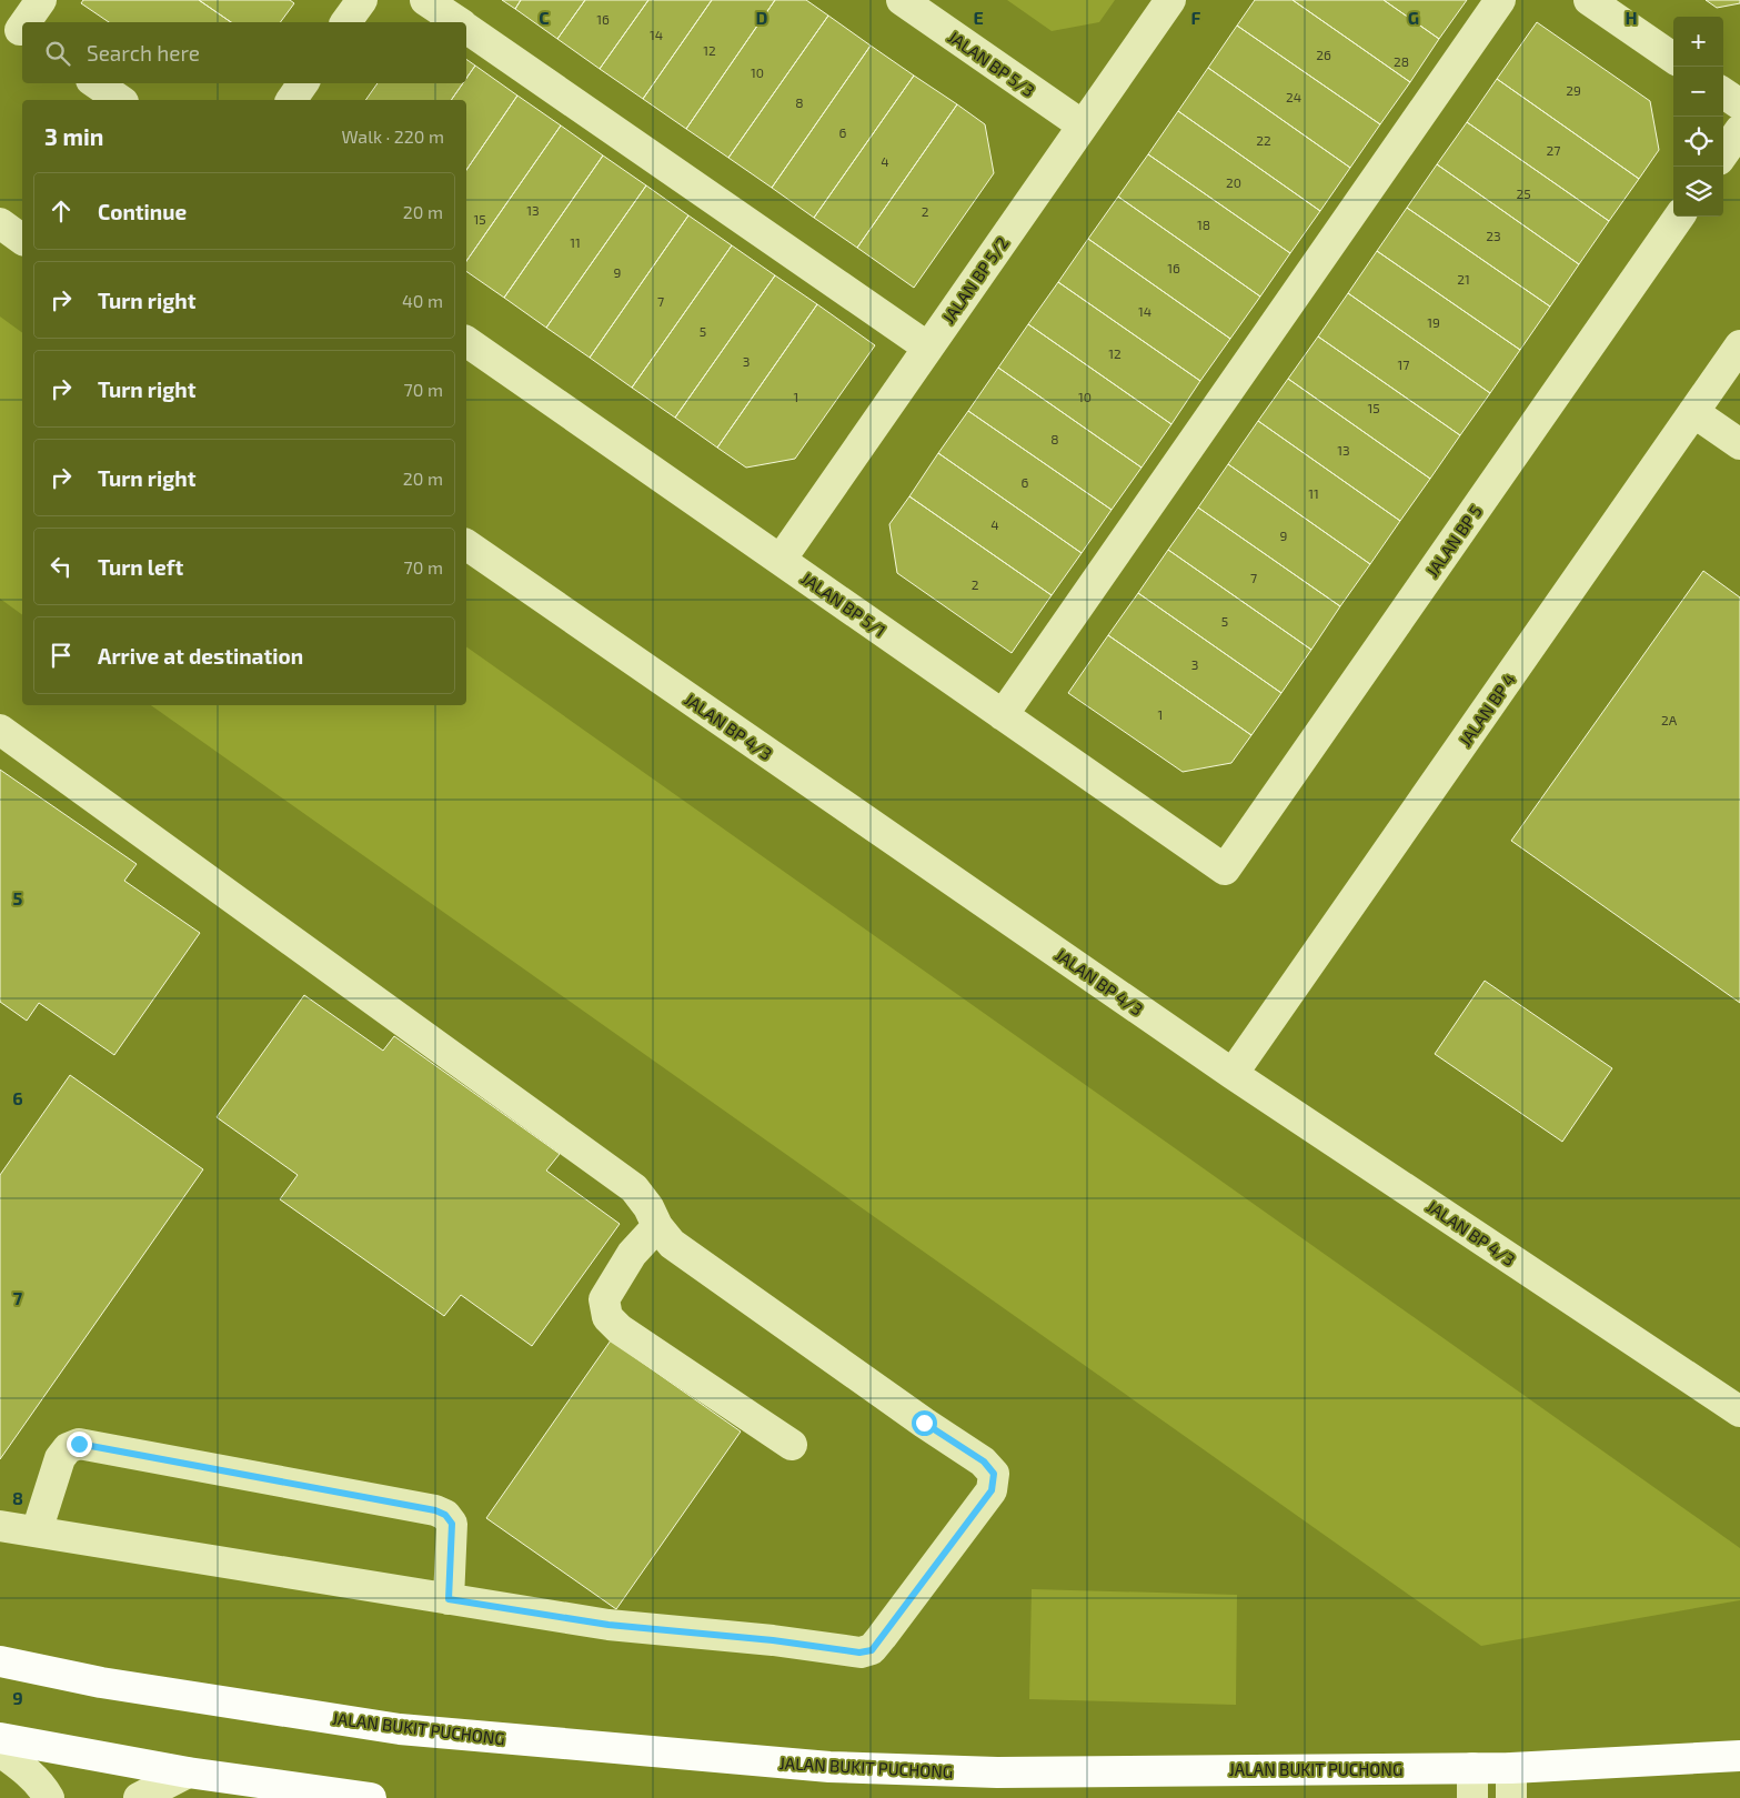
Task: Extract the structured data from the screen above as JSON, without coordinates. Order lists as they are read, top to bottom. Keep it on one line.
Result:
{"streets":{"main road":["JALAN BUKIT PUCHONG"],"street":["JALAN BP 5/3","JALAN BP 5/2","JALAN BP 5","JALAN BP 5/1","JALAN BP 4","JALAN BP 4/3"]},"crossings":[["JALAN BP 5/3","JALAN BP 5/2"],["JALAN BP 5/2","JALAN BP 5/1"],["JALAN BP 5","JALAN BP 5/1"],["JALAN BP 4","JALAN BP 4/3"]],"house_numbers":["16","14","12","26","28","10","29","24","8","6","22","27","4","20","25","13","2","15","18","23","11","16","9","21","7","14","19","5","12","3","17","1","10","15","8","13","6","11","4","9","7","2","5","3","1","2A"],"page":{"map_buttons":["+","−"],"search":"Search here","heading":["3 min","Walk · 220 m"],"list":[["Continue","20 m"],["Turn right","40 m"],["Turn right","70 m"],["Turn right","20 m"],["Turn left","70 m"],"Arrive at destination"]},"grid":{"columns":["C","D","E","F","G","H"],"rows":["5","6","7","8","9"]}}
